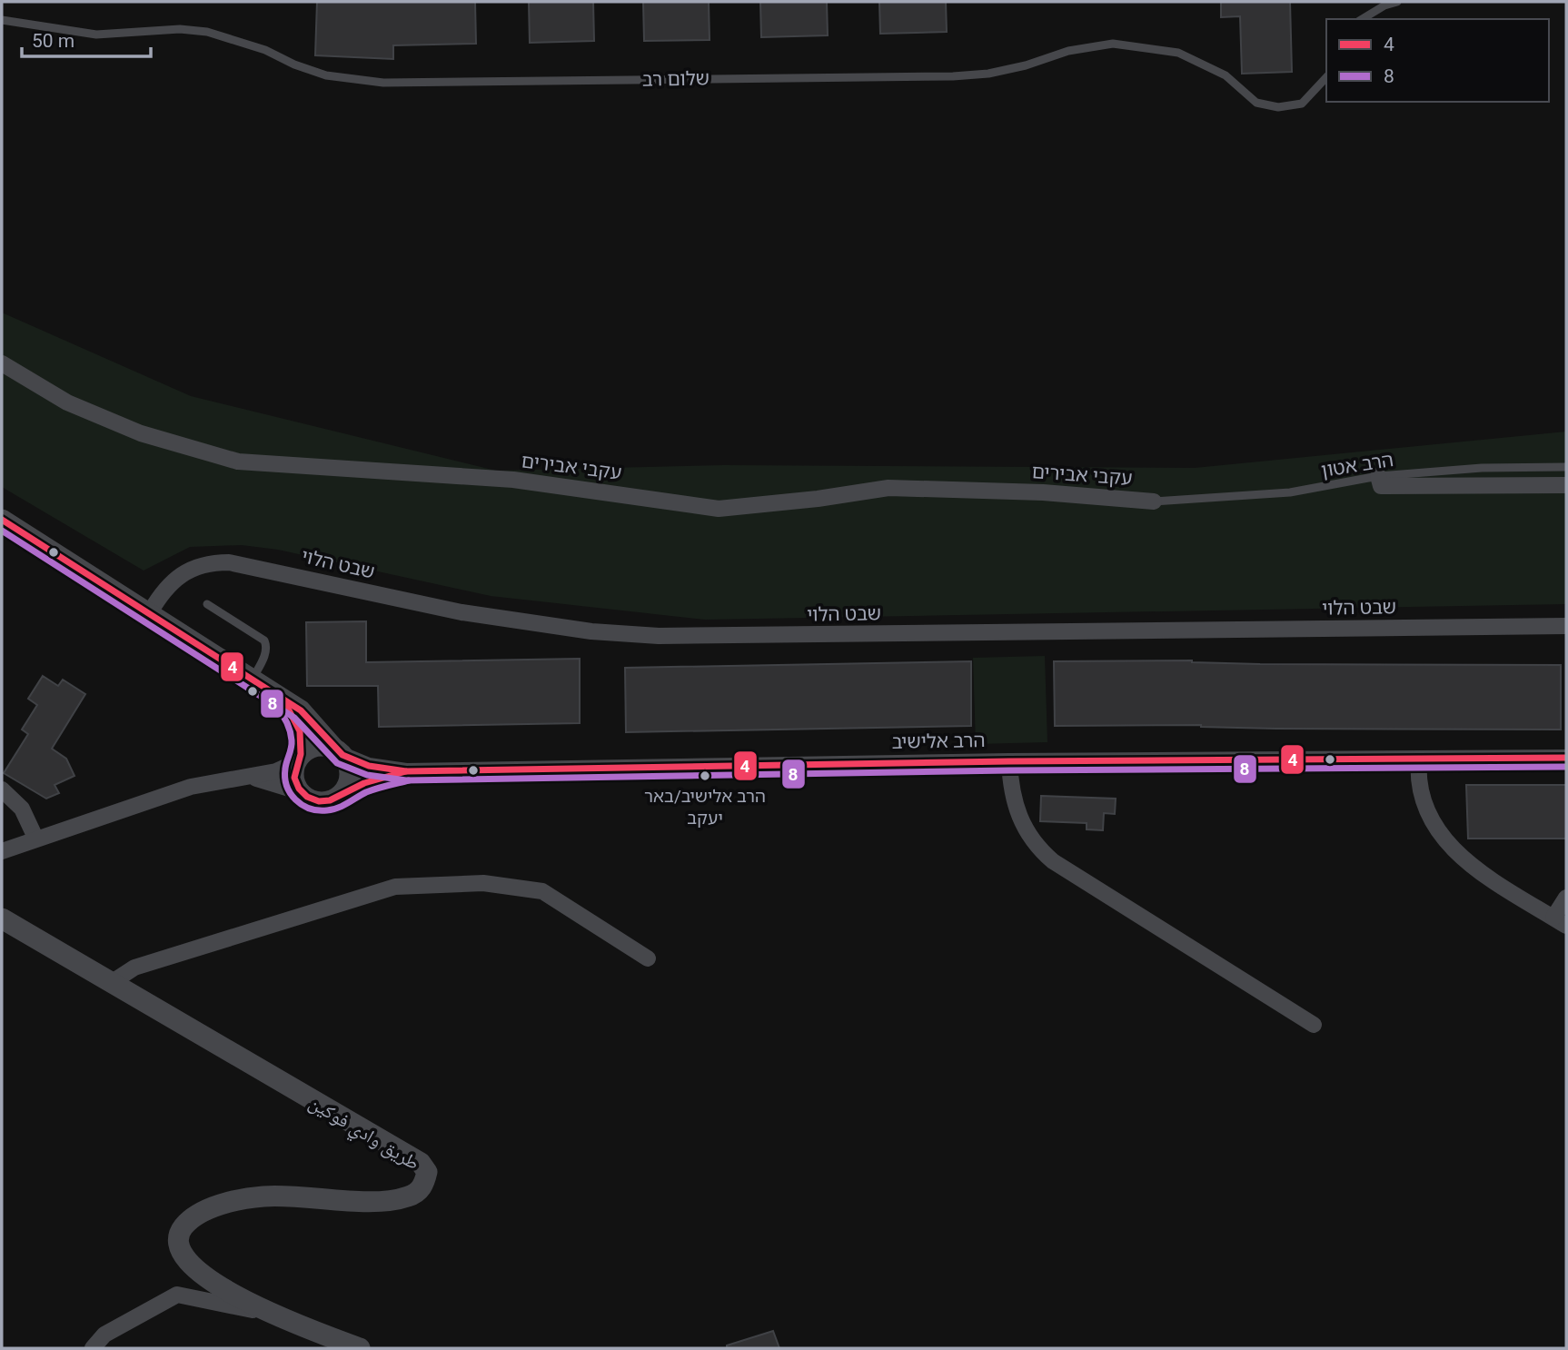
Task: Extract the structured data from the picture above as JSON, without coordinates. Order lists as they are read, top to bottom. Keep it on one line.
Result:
{"streets":{"street":["עקבי אבירים","שבט הלוי","הרב אלישיב","طريق وادي فوکين"],"lane":["שלום רב","הרב אטון"]},"crossings":[["הרב אטון","עקבי אבירים"]],"places":["הרב אלישיב/באר יעקב"],"lines":["transit line 4","transit line 8"],"legend":["4","8"],"scale_bar":"50 m"}
